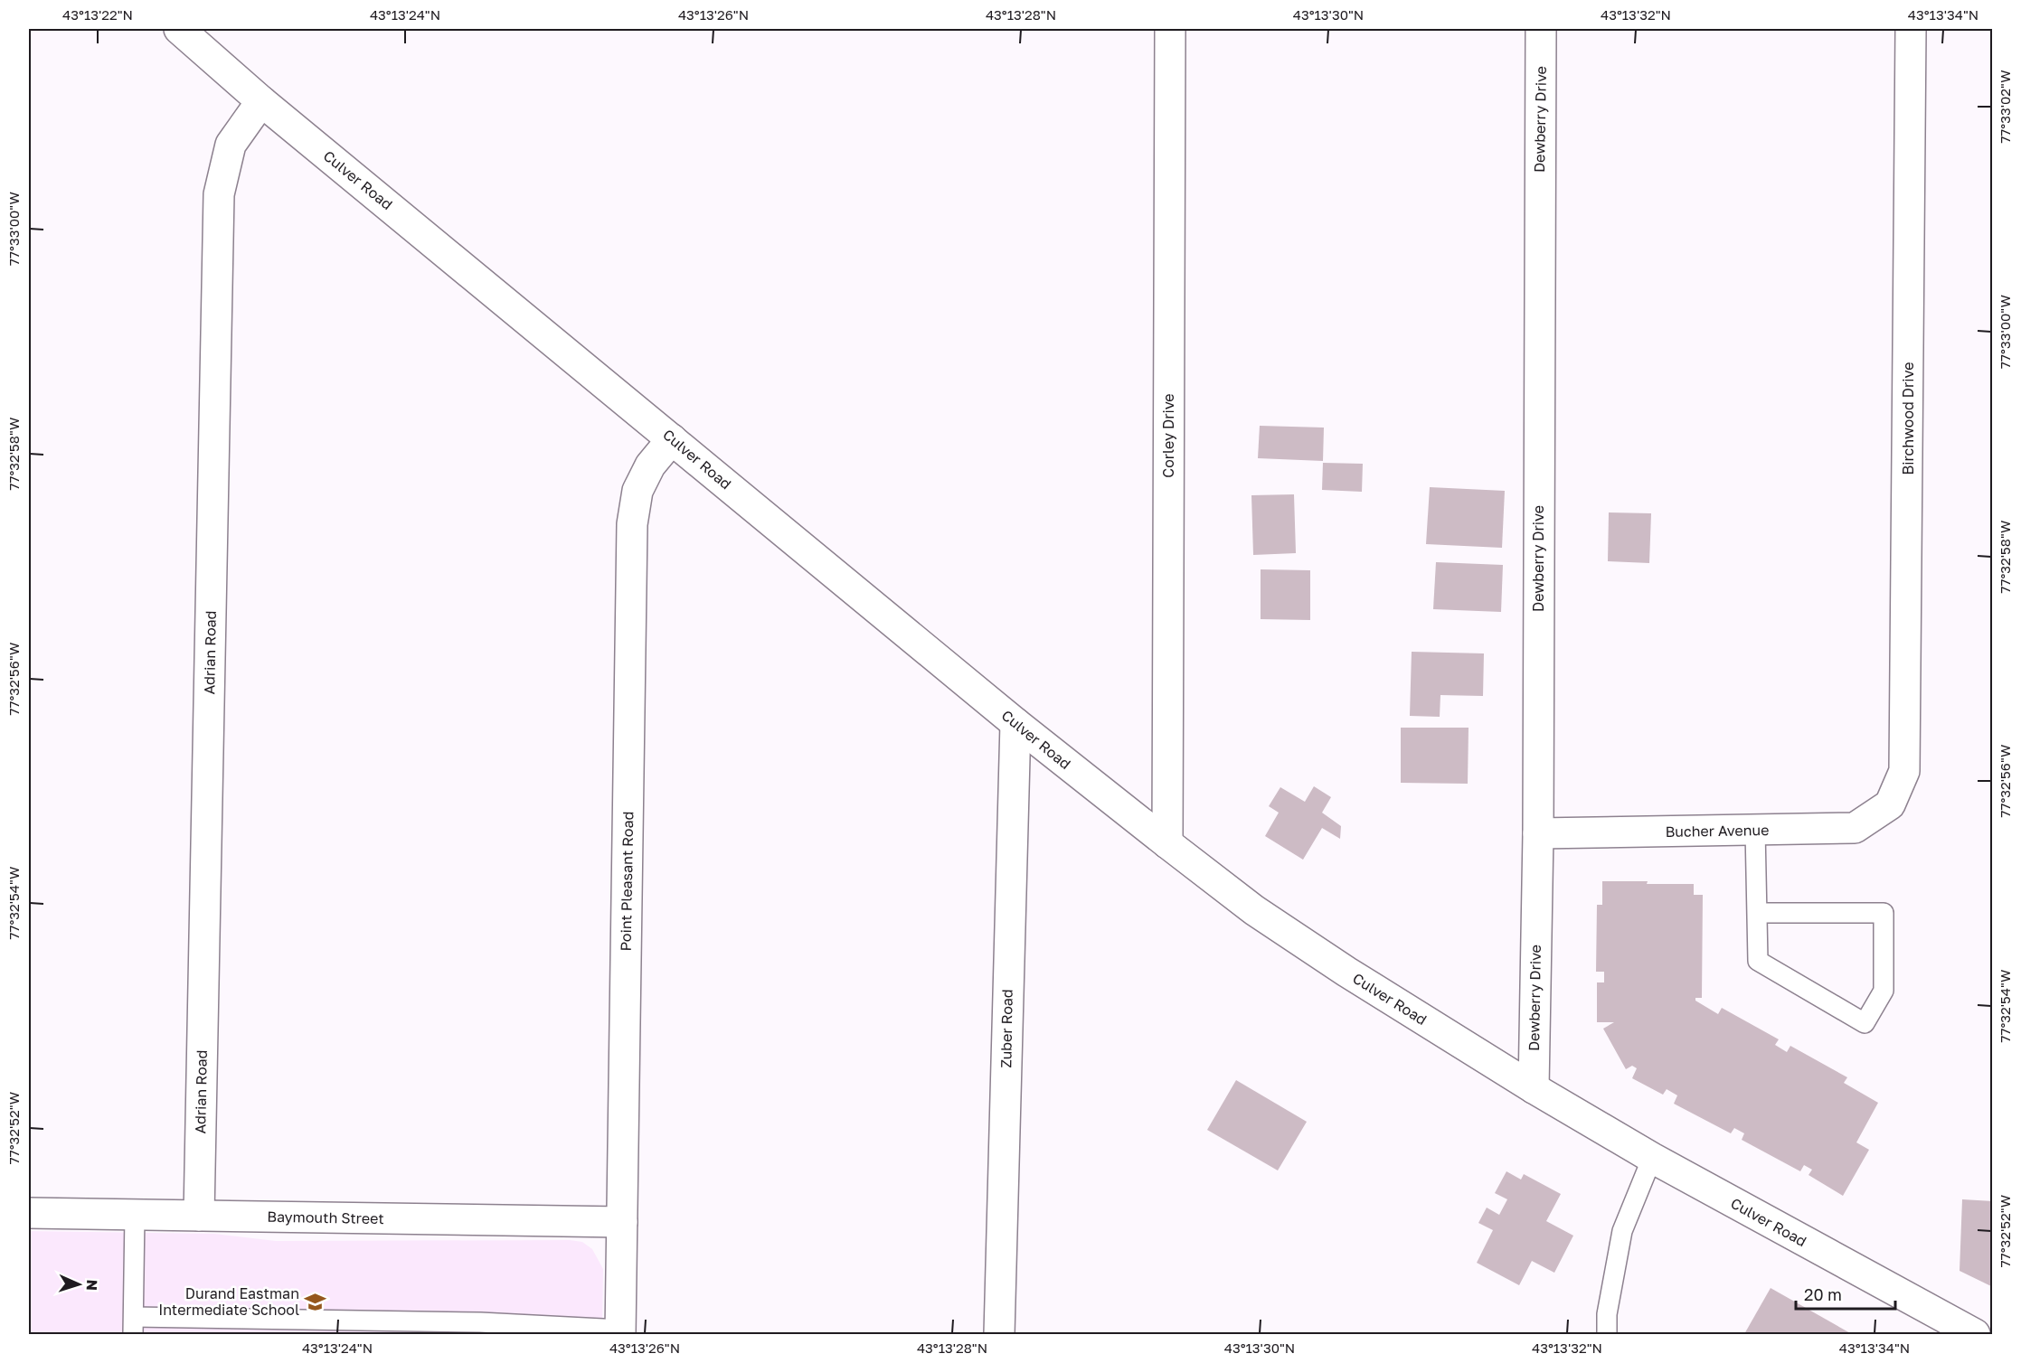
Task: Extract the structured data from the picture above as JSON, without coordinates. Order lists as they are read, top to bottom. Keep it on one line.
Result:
{"streets":{"street":["Dewberry Drive","Culver Road","Birchwood Drive","Corley Drive","Adrian Road","Bucher Avenue","Point Pleasant Road","Zuber Road","Baymouth Street"]},"crossings":[["Dewberry Drive","Culver Road"],["Dewberry Drive","Bucher Avenue"],["Culver Road","Corley Drive"],["Culver Road","Adrian Road"],["Culver Road","Point Pleasant Road"],["Culver Road","Zuber Road"],["Birchwood Drive","Bucher Avenue"],["Adrian Road","Baymouth Street"],["Point Pleasant Road","Baymouth Street"]],"places":{"school or university":["Durand Eastman Intermediate School"]},"scale_bar":"20 m","north":"right","coordinates":["43°13'22\"N","43°13'24\"N","43°13'26\"N","43°13'28\"N","43°13'30\"N","43°13'32\"N","43°13'34\"N","77°33'02\"W","77°33'00\"W","77°32'58\"W","77°32'56\"W","77°32'54\"W","77°32'52\"W"]}
